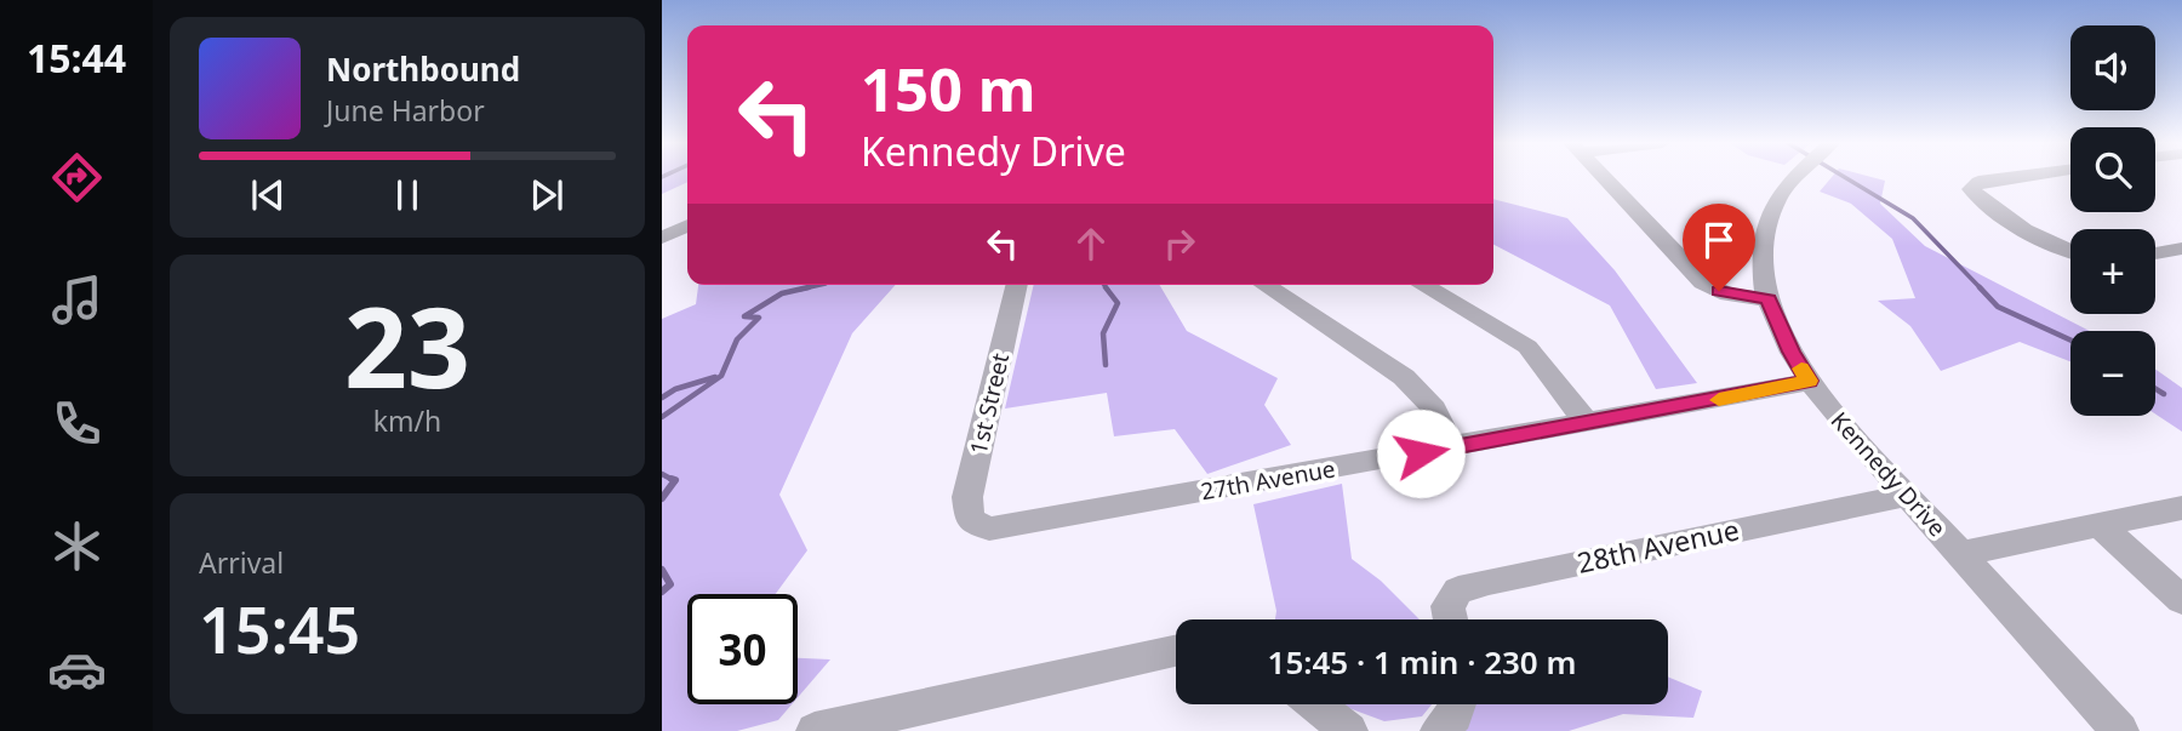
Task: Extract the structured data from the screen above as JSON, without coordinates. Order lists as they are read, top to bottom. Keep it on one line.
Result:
{"streets":{"street":["1st Street","Kennedy Drive","27th Avenue","28th Avenue"]},"crossings":[["1st Street","27th Avenue"],["Kennedy Drive","27th Avenue"],["Kennedy Drive","28th Avenue"]],"page":{"tabs":"15:44","map_buttons":["+","−"],"turn":["150 m","Kennedy Drive"],"song":["Northbound","June Harbor"],"tile":[["23","km/h"],["Arrival","15:45"]],"limit":"30","trip":"15:45 · 1 min · 230 m"}}
